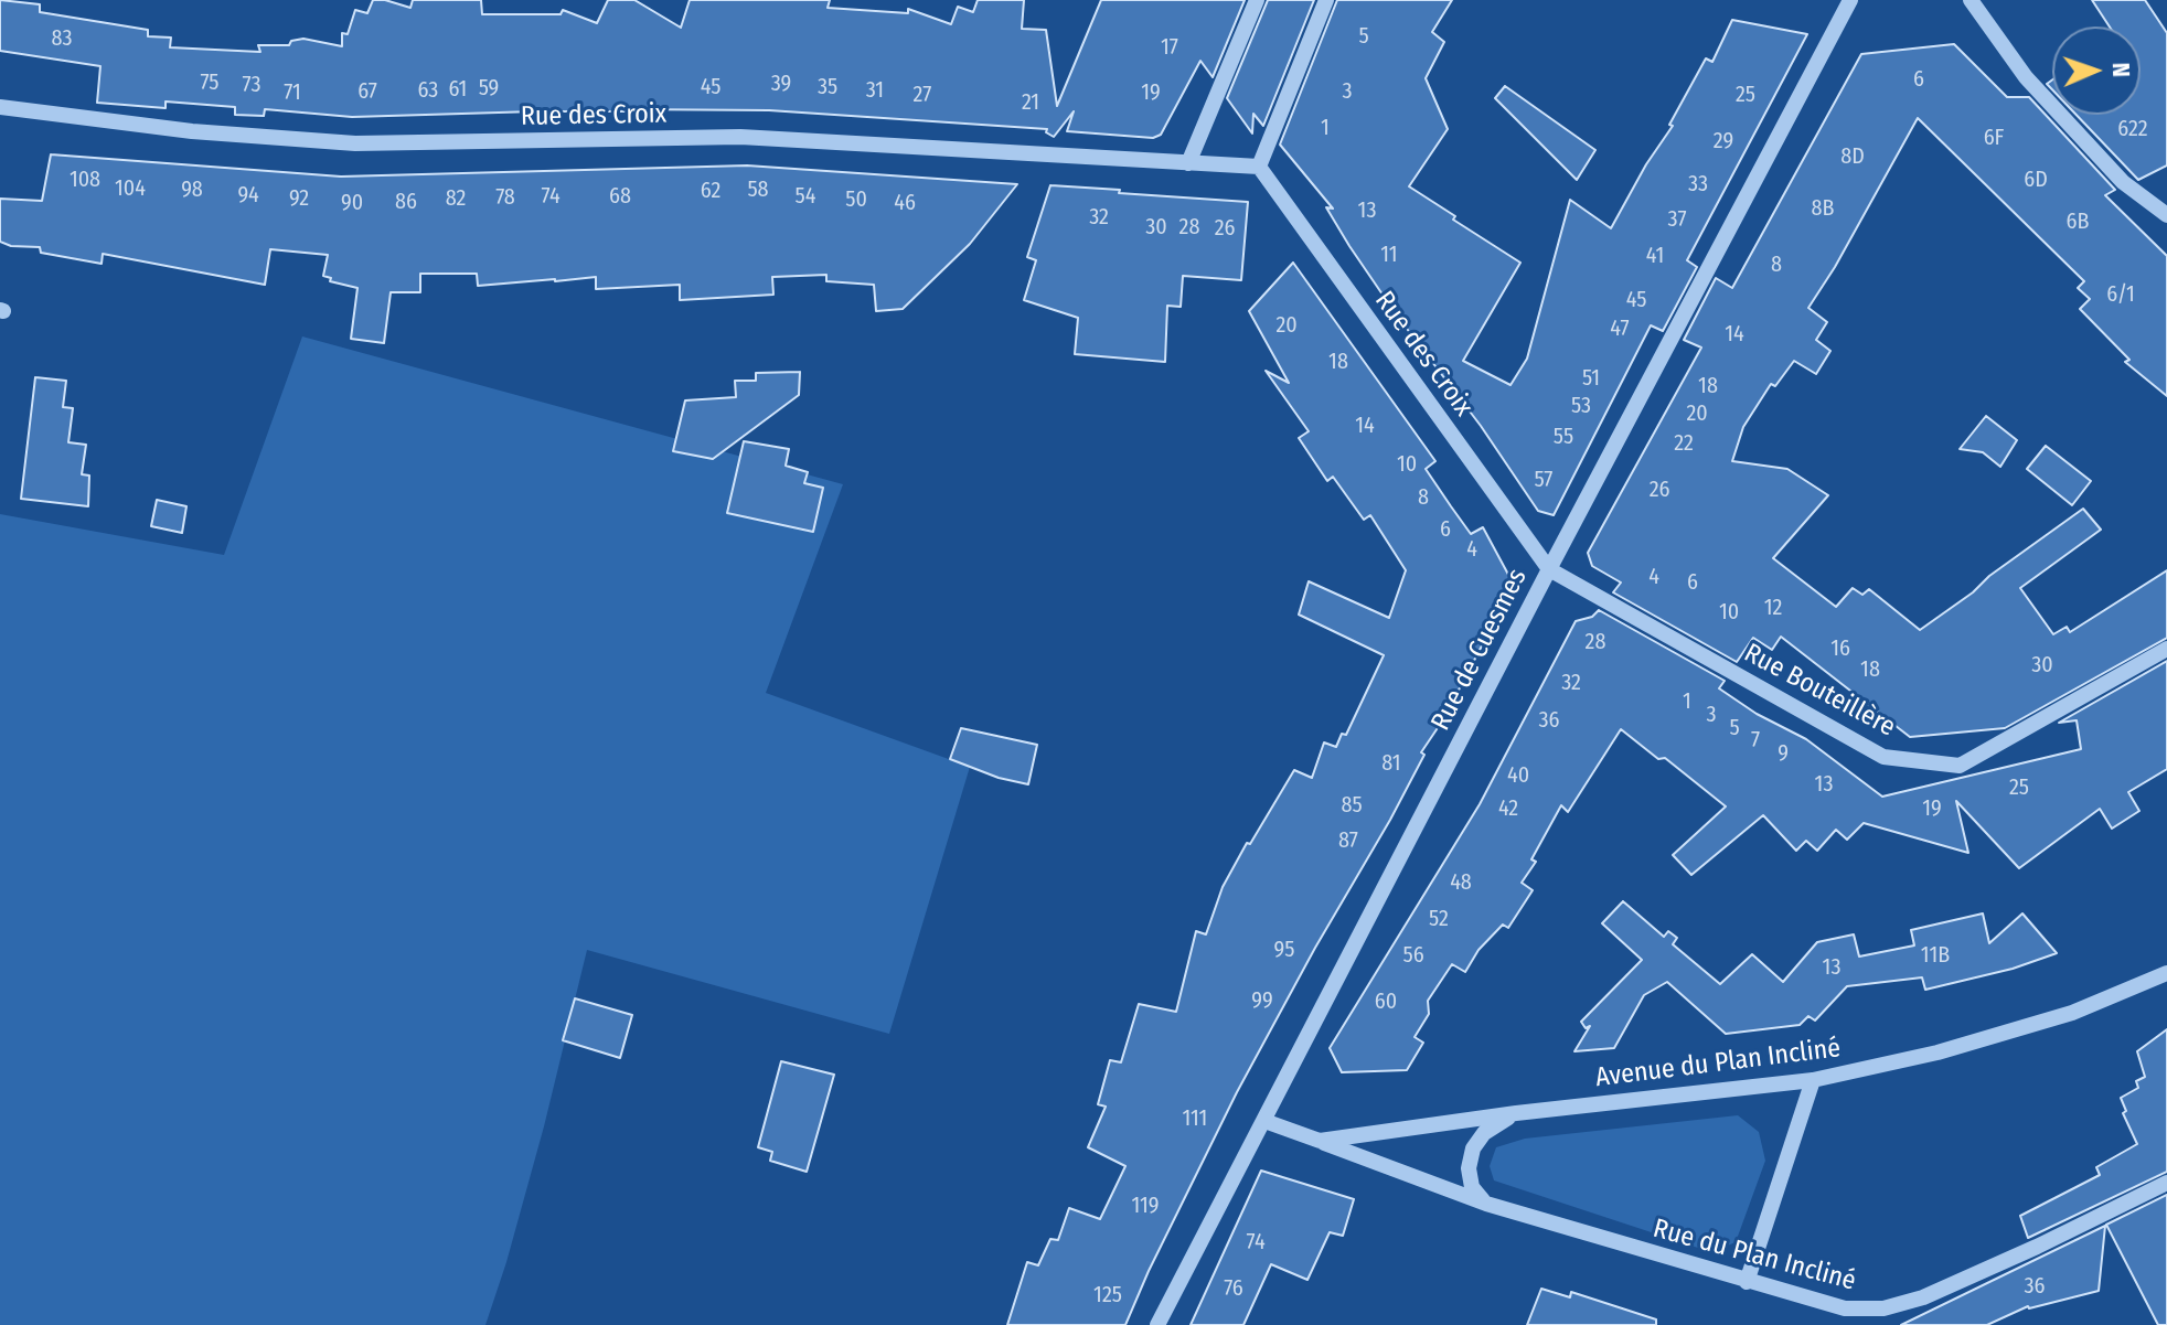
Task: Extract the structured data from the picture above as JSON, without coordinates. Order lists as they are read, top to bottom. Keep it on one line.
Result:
{"streets":{"street":["Rue des Croix","Rue de Cuesmes","Rue Bouteillère","Avenue du Plan Incliné","Rue du Plan Incliné"]},"crossings":[["Rue des Croix","Rue de Cuesmes"],["Rue des Croix","Rue Bouteillère"],["Rue de Cuesmes","Rue Bouteillère"],["Rue de Cuesmes","Avenue du Plan Incliné"],["Avenue du Plan Incliné","Rue du Plan Incliné"]],"house_numbers":["5","83","17","6","75","39","73","45","35","59","61","63","31","67","3","71","19","27","25","21","1","622","6F","29","8D","108","6D","33","104","98","58","62","94","74","68","54","78","92","82","50","86","90","46","8B","13","32","37","6B","30","28","26","11","41","8","6/1","45","20","47","14","18","51","18","53","20","14","55","22","10","57","26","8","6","4","4","6","12","10","28","16","30","18","32","1","3","36","5","7","9","81","40","13","25","85","42","19","87","48","52","95","56","11B","13","99","60","111","119","74","36","76","125"],"north":"right"}
